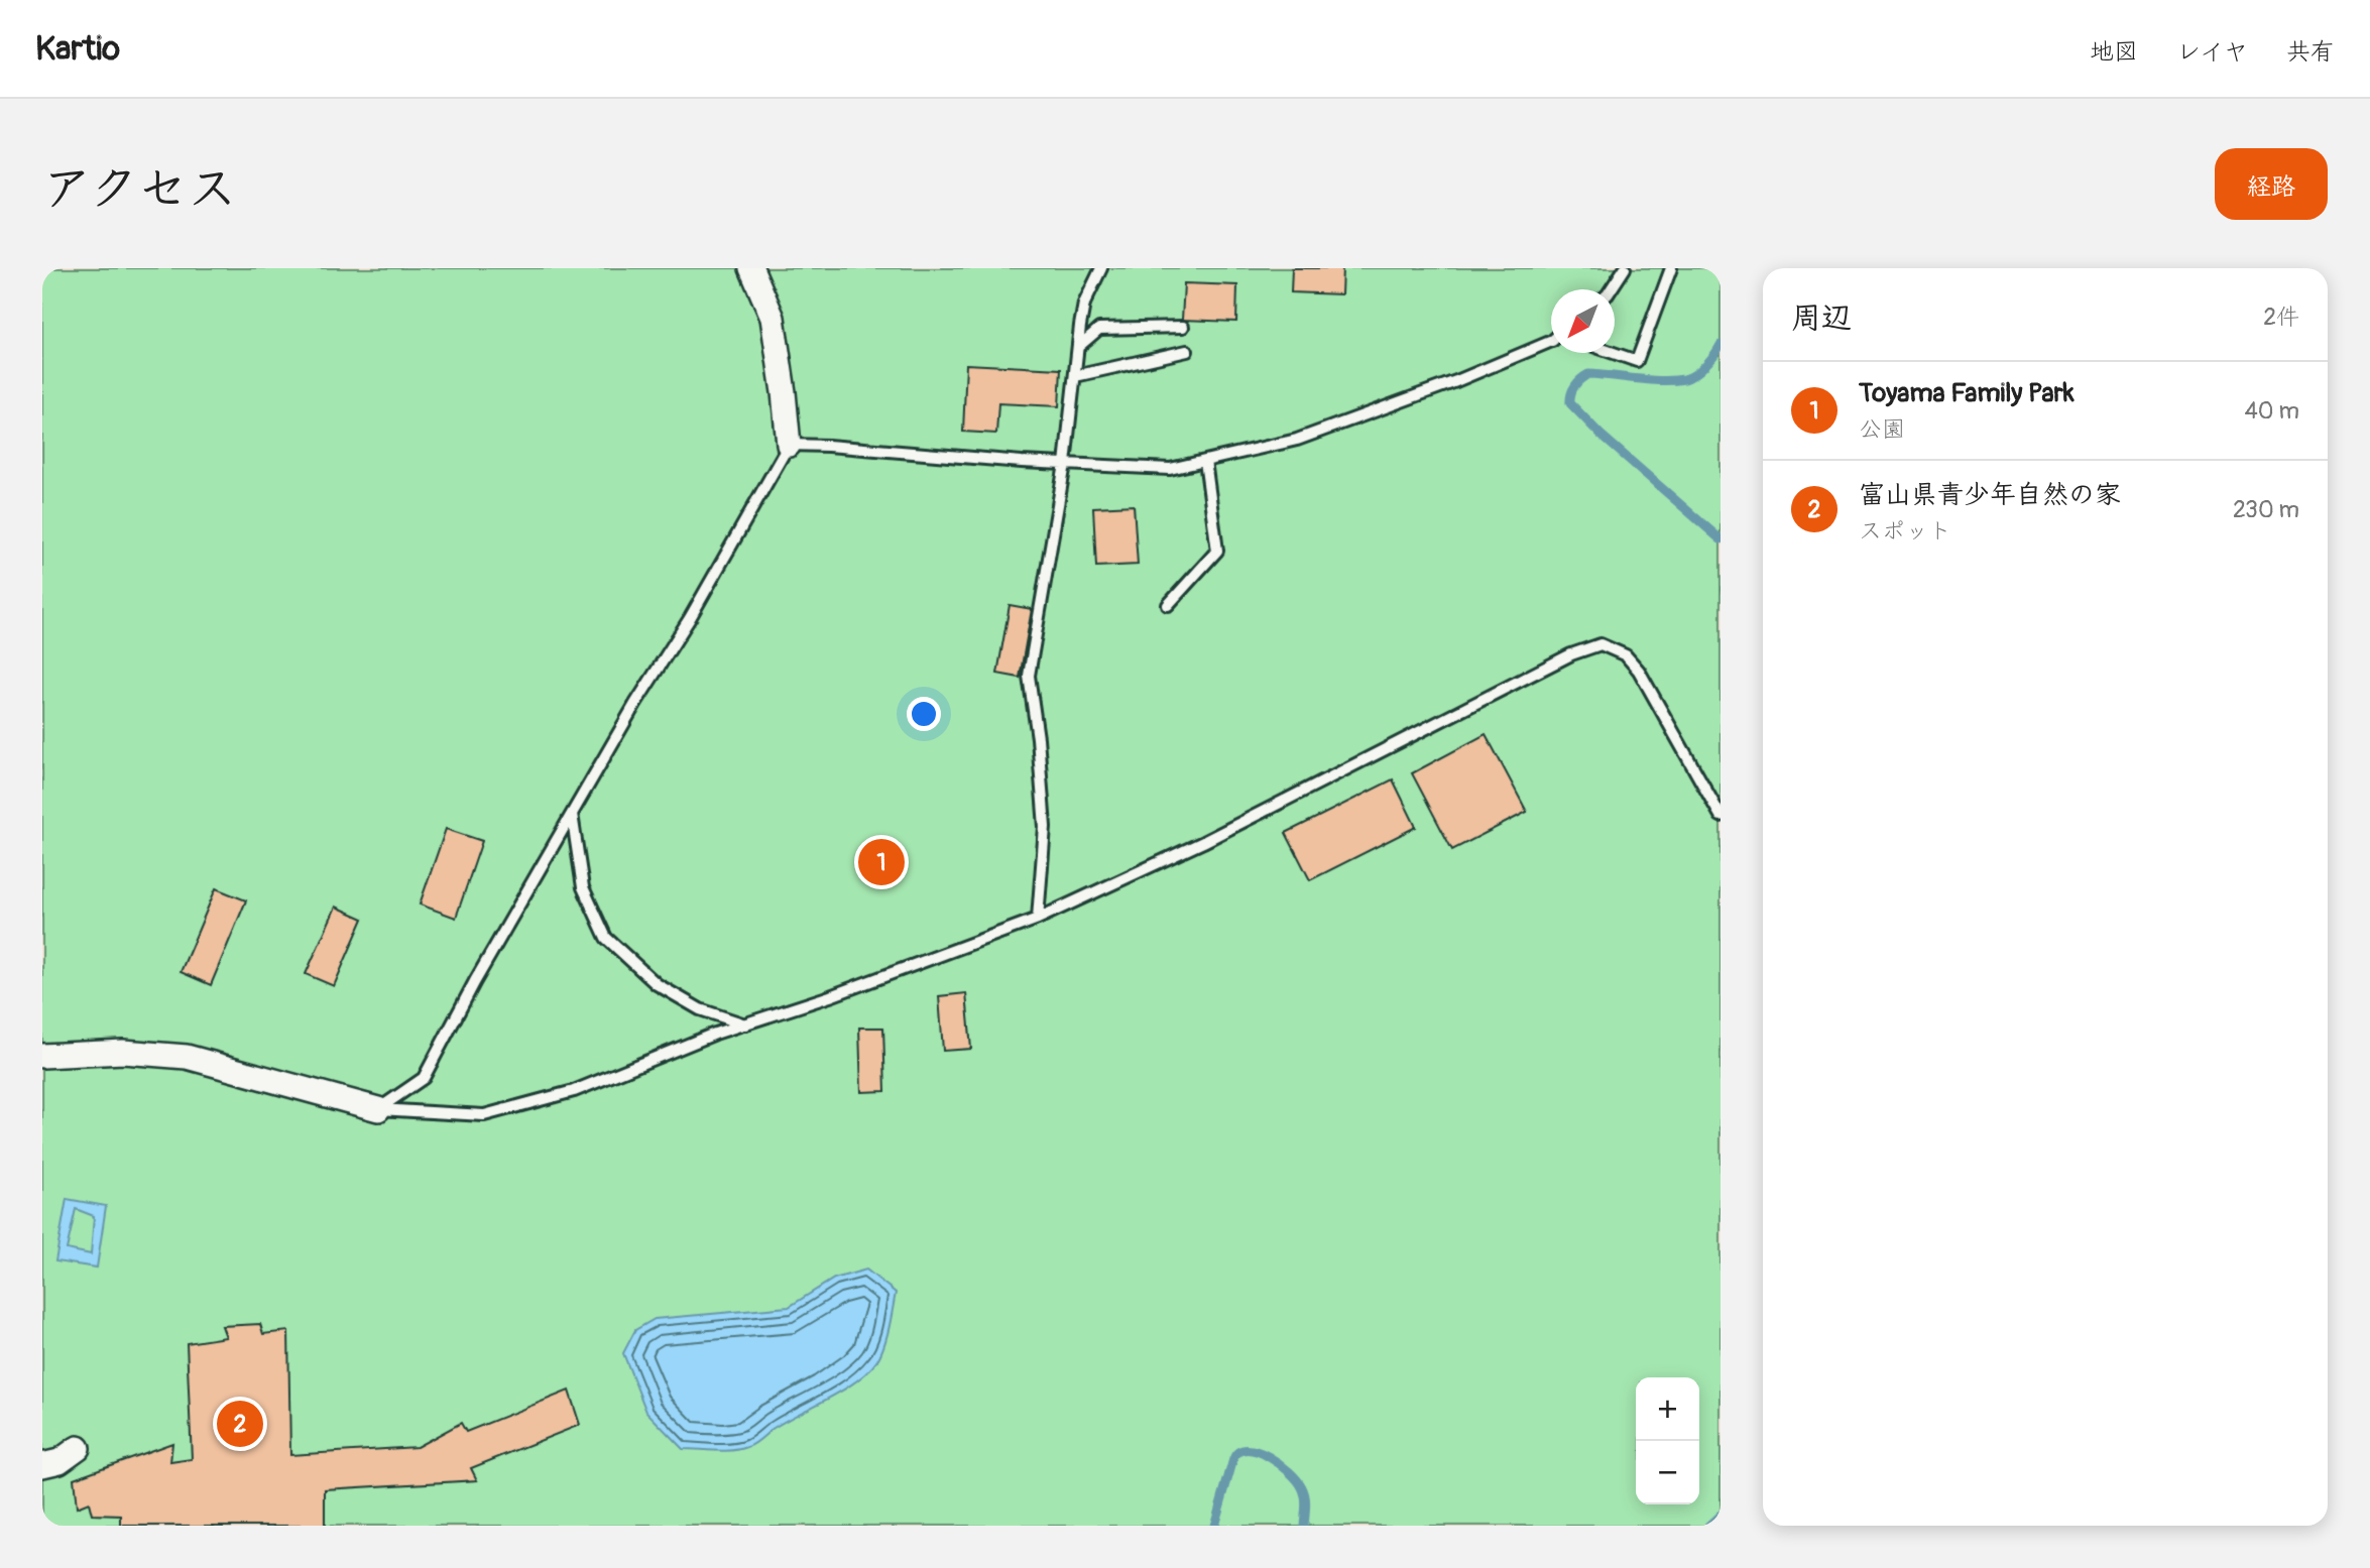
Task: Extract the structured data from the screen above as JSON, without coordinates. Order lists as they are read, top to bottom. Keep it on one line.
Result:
{"north":"bottom left","page":{"header":"Kartio","nav":["地図","レイヤ","共有"],"title":"アクセス","buttons":"経路","heading":["周辺","2件"],"list":[{"mark":"1","name":"Toyama Family Park","note":"公園","value":"40 m"},{"mark":"2","name":"富山県青少年自然の家","note":"スポット","value":"230 m"}],"pins":["1","2"],"map_buttons":["+","−"]}}
